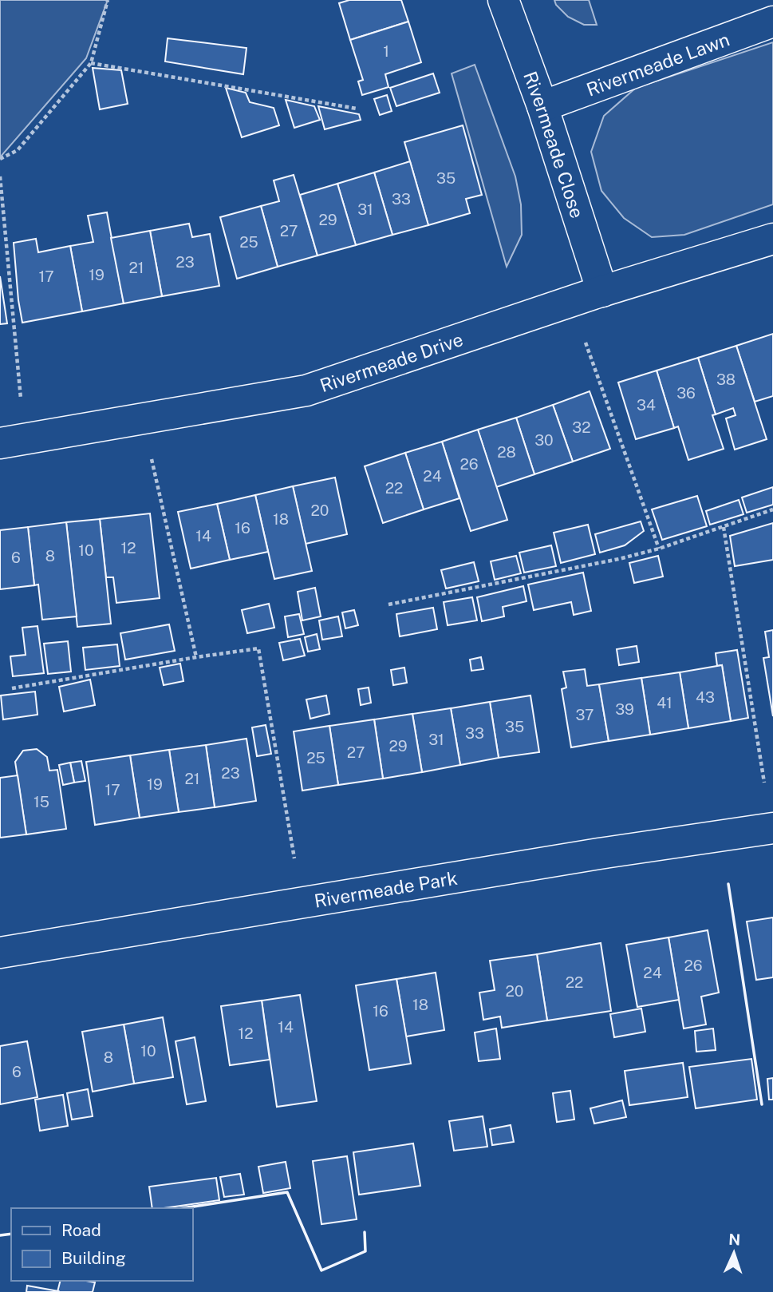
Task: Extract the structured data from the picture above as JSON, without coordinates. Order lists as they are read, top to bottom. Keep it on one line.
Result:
{"streets":{"street":["Rivermeade Lawn","Rivermeade Close","Rivermeade Drive","Rivermeade Park"]},"crossings":[["Rivermeade Lawn","Rivermeade Close"],["Rivermeade Close","Rivermeade Drive"]],"house_numbers":["1","35","33","31","29","27","25","23","21","19","17","38","36","34","32","30","28","26","24","22","20","18","16","14","12","10","8","6","43","41","39","37","35","33","31","29","27","25","23","21","19","17","15","26","24","22","20","18","16","14","12","10","8","6"],"legend":["Road","Building"],"north":"top"}
